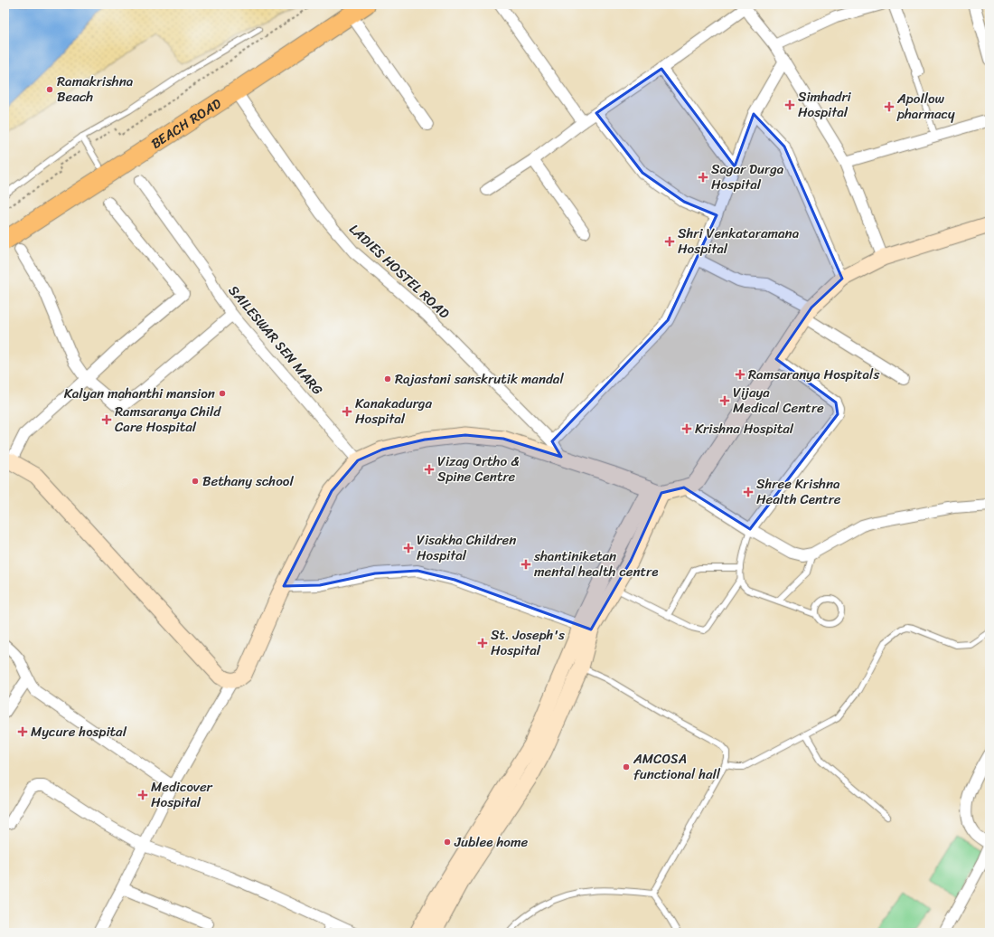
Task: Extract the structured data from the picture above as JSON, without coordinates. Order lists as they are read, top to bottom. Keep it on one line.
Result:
{"streets":{"main road":["BEACH ROAD"],"street":["LADIES HOSTEL ROAD","SAILESWAR SEN MARG"]},"crossings":[["BEACH ROAD","LADIES HOSTEL ROAD"]],"places":{"other":["Ramakrishna Beach","Rajastani sanskrutik mandal","Kalyan mahanthi mansion","Bethany school","AMCOSA functional hall","Jublee home"],"health":["Simhadri Hospital","Apollow pharmacy","Sagar Durga Hospital","Shri Venkataramana Hospital","Ramsaranya Hospitals","Vijaya Medical Centre","Kanakadurga Hospital","Ramsaranya Child Care Hospital","Krishna Hospital","Vizag Ortho & Spine Centre","Shree Krishna Health Centre","Visakha Children Hospital","shantiniketan mental health centre","St. Joseph's Hospital","Mycure hospital","Medicover Hospital"]}}
